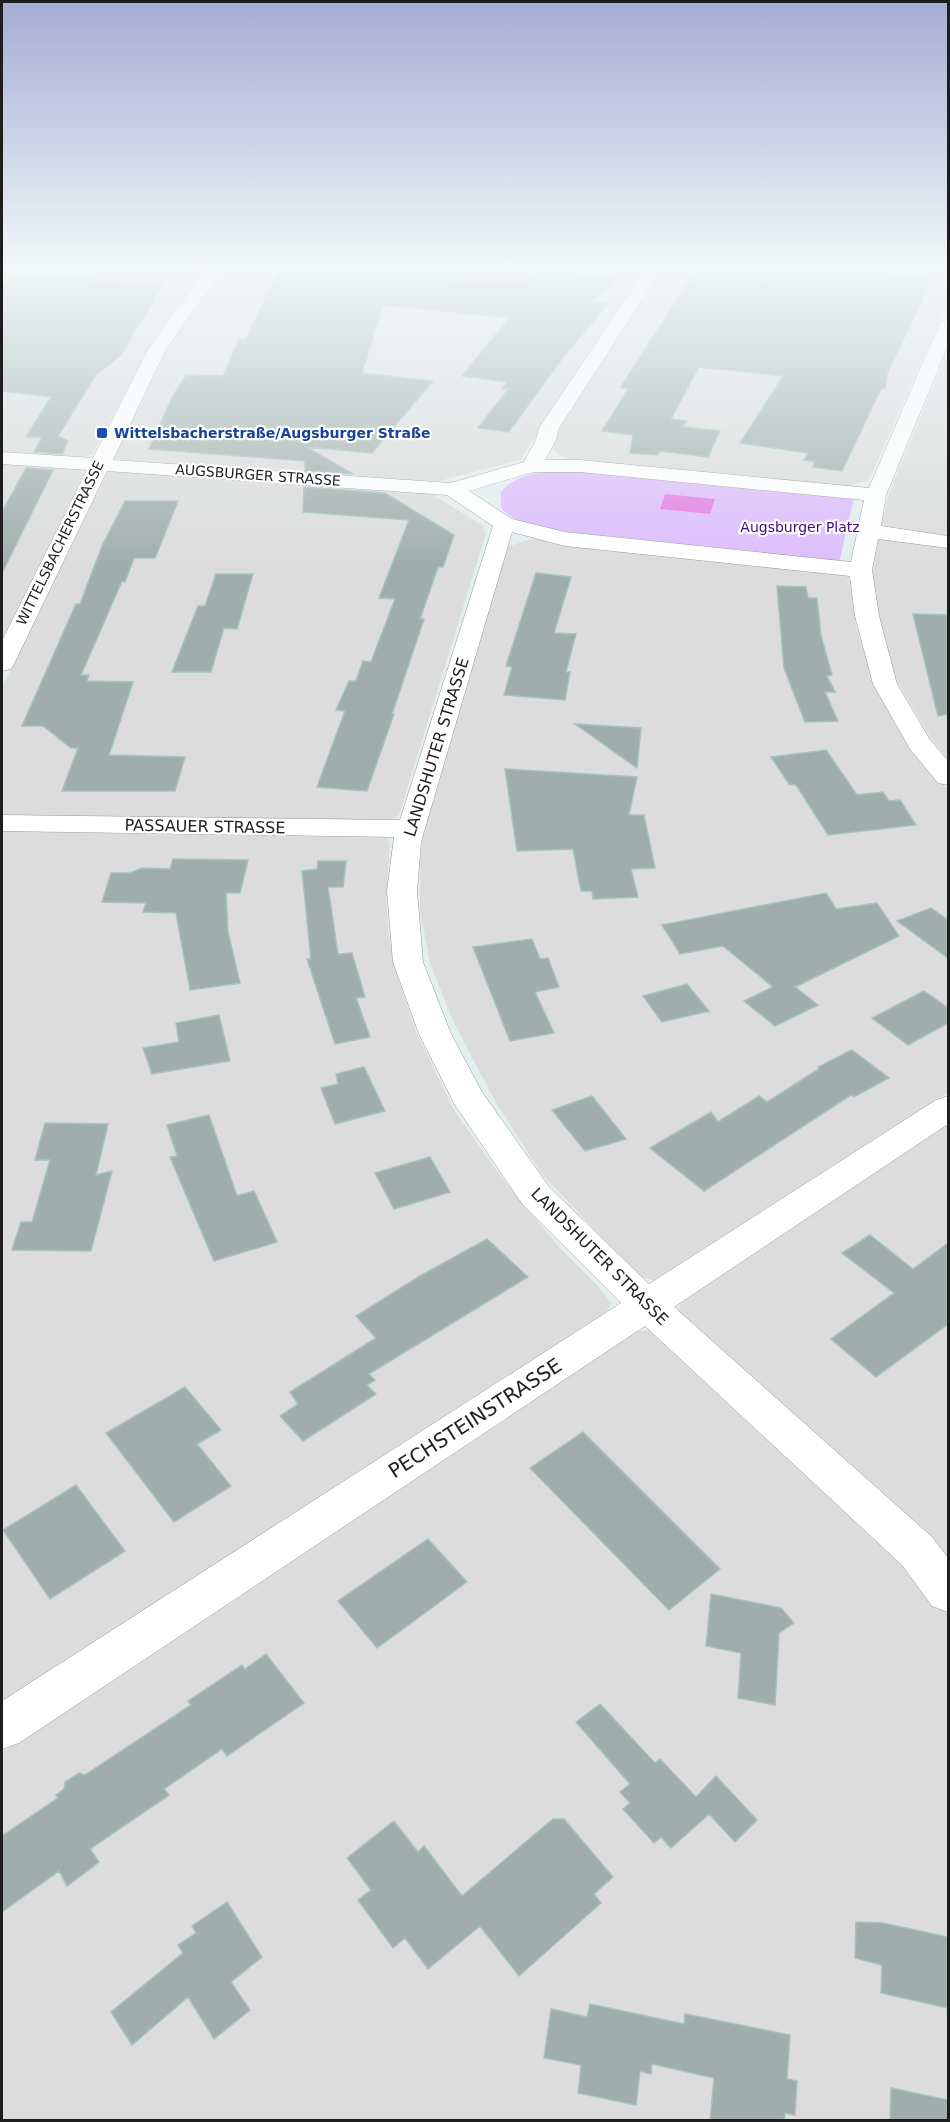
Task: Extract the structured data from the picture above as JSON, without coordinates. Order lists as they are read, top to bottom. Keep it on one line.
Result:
{"streets":{"street":["AUGSBURGER STRASSE","WITTELSBACHERSTRASSE","LANDSHUTER STRASSE","PASSAUER STRASSE","PECHSTEINSTRASSE"]},"crossings":[["AUGSBURGER STRASSE","WITTELSBACHERSTRASSE"],["AUGSBURGER STRASSE","LANDSHUTER STRASSE"],["LANDSHUTER STRASSE","PASSAUER STRASSE"],["LANDSHUTER STRASSE","PECHSTEINSTRASSE"]],"parks":["Augsburger Platz"],"places":{"transit":["Wittelsbacherstraße/Augsburger Straße"]}}
